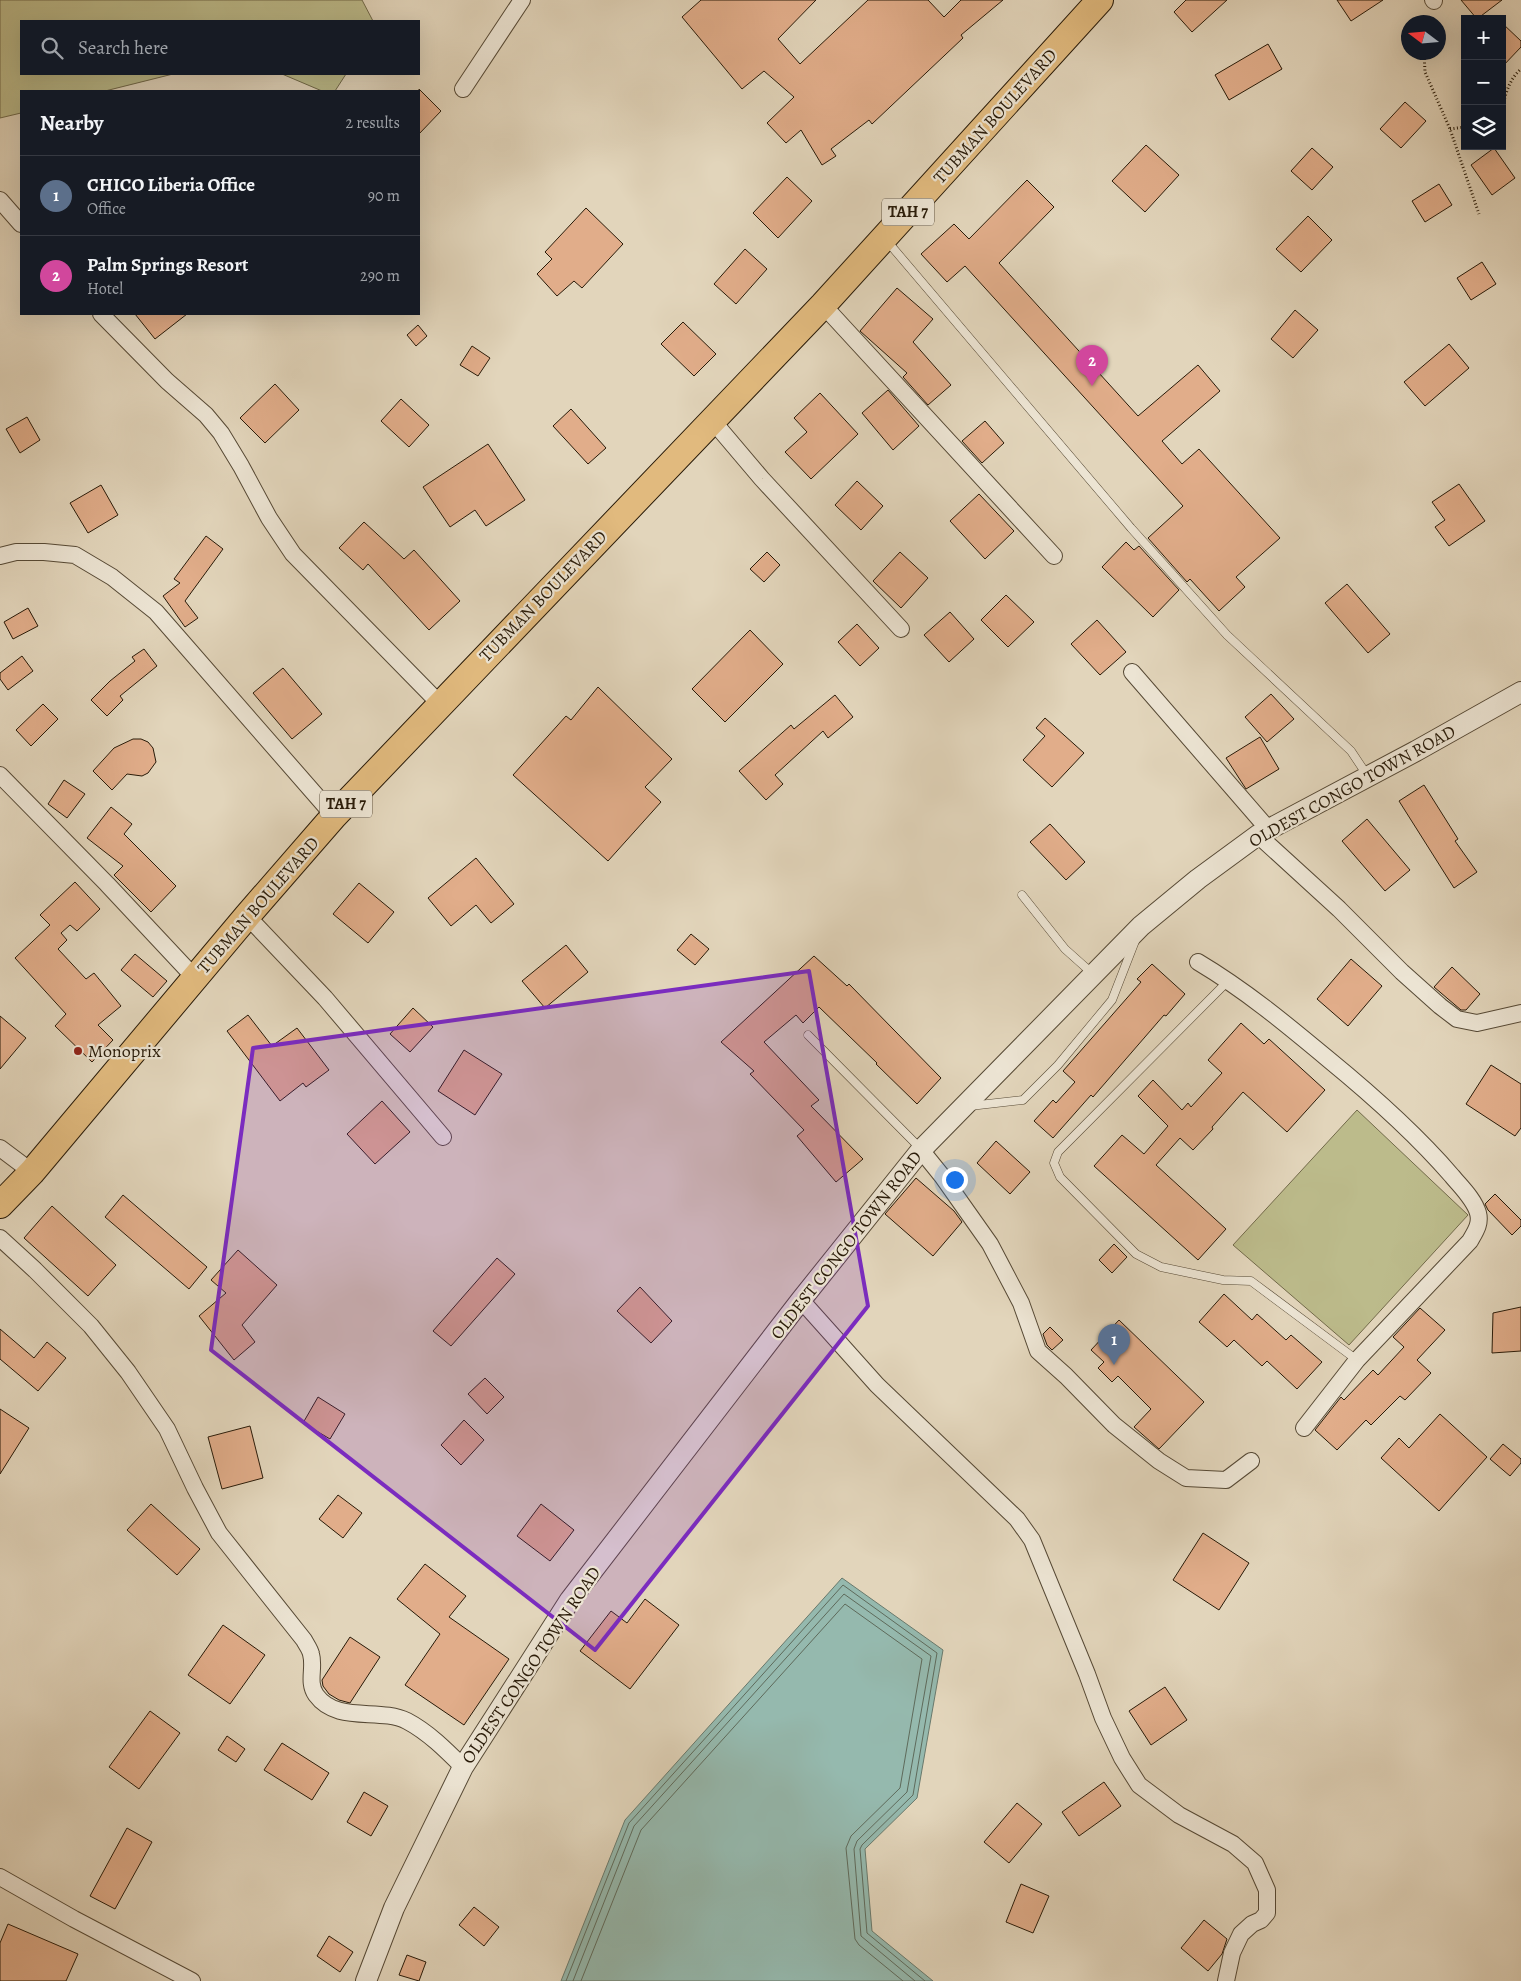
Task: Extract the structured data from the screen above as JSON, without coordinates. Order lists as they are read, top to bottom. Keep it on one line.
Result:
{"streets":{"highway":["TUBMAN BOULEVARD","TAH 7"],"street":["OLDEST CONGO TOWN ROAD"]},"places":["Monoprix"],"north":"left","page":{"map_buttons":["+","−"],"search":"Search here","heading":["Nearby","2 results"],"list":[{"mark":"1","name":"CHICO Liberia Office","note":"Office","value":"90 m"},{"mark":"2","name":"Palm Springs Resort","note":"Hotel","value":"290 m"}],"pins":["2","1"]}}
